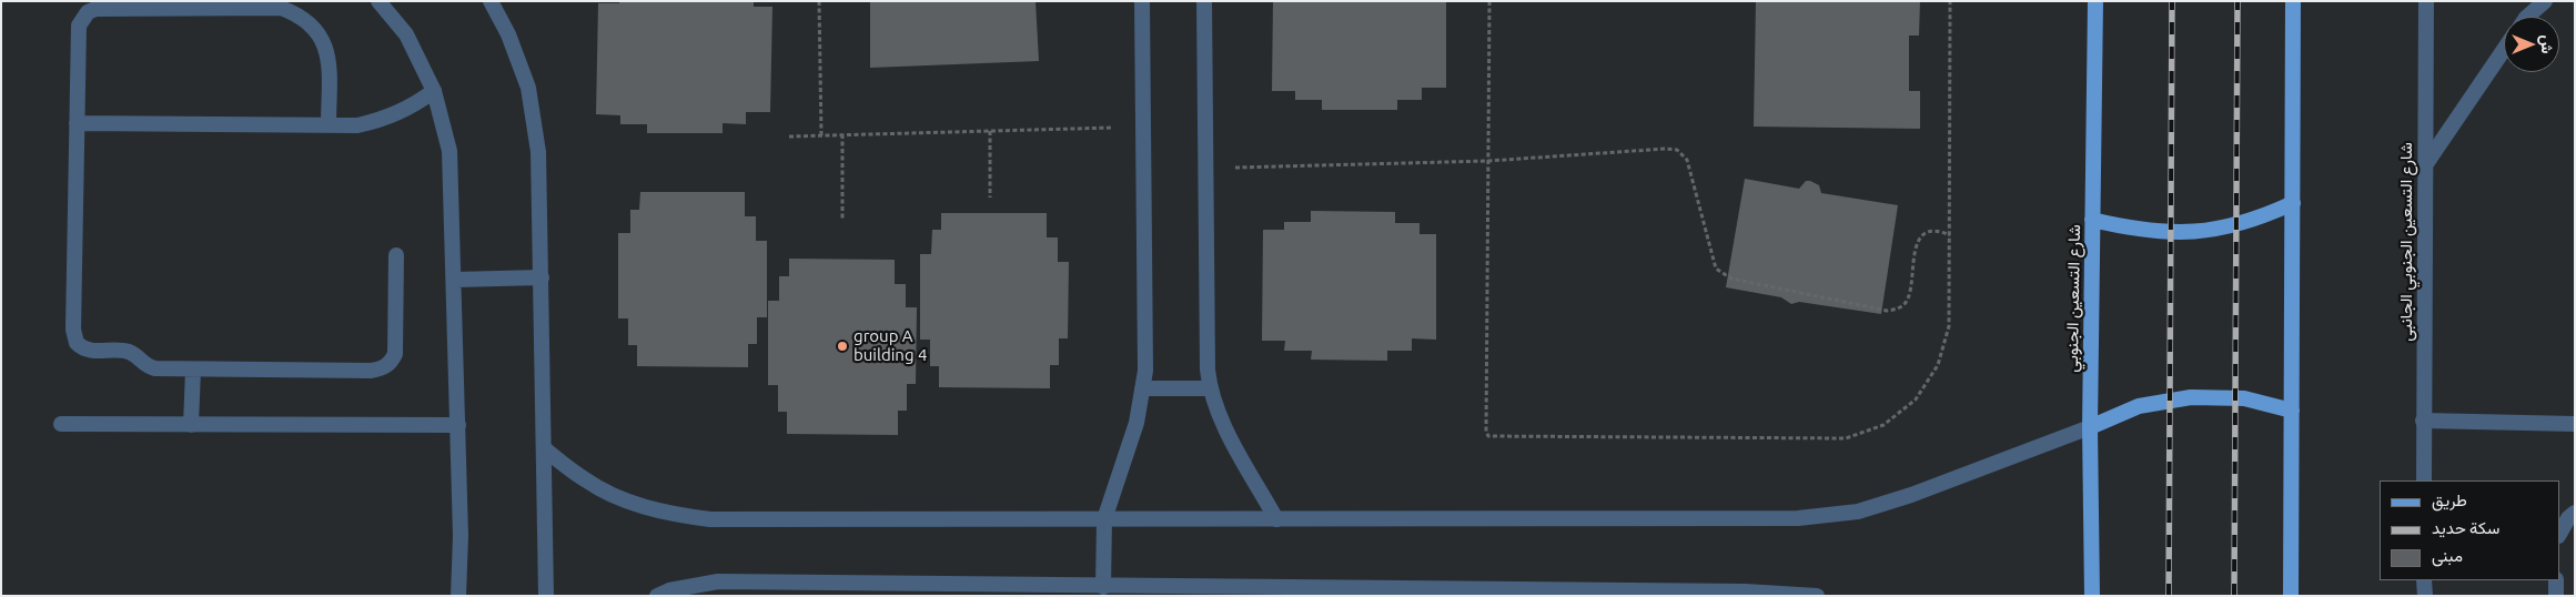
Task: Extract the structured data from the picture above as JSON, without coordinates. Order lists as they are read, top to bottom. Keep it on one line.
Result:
{"streets":{"main road":["شارع التسعين الجنوبي"],"street":["شارع التسعين الجنوبي الجانبى"]},"places":["group A building 4"],"legend":["طريق","سكة حديد","مبنى"],"north":"right"}
